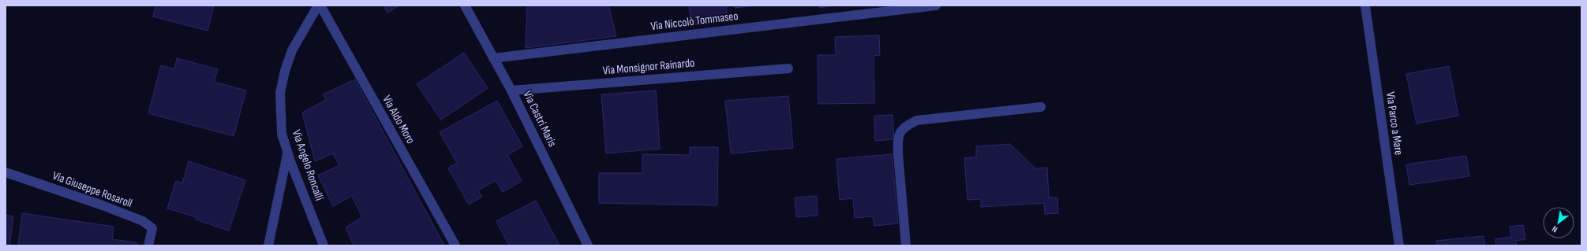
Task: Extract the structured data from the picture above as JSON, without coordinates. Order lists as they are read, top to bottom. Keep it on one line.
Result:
{"streets":{"street":["Via Niccolò Tommaseo","Via Monsignor Rainardo","Via Castri Maris","Via Aldo Moro","Via Parco a Mare","Via Angelo Roncalli","Via Giuseppe Rosaroll"]},"crossings":[["Via Niccolò Tommaseo","Via Castri Maris"],["Via Monsignor Rainardo","Via Castri Maris"],["Via Aldo Moro","Via Angelo Roncalli"]],"north":"bottom left"}
